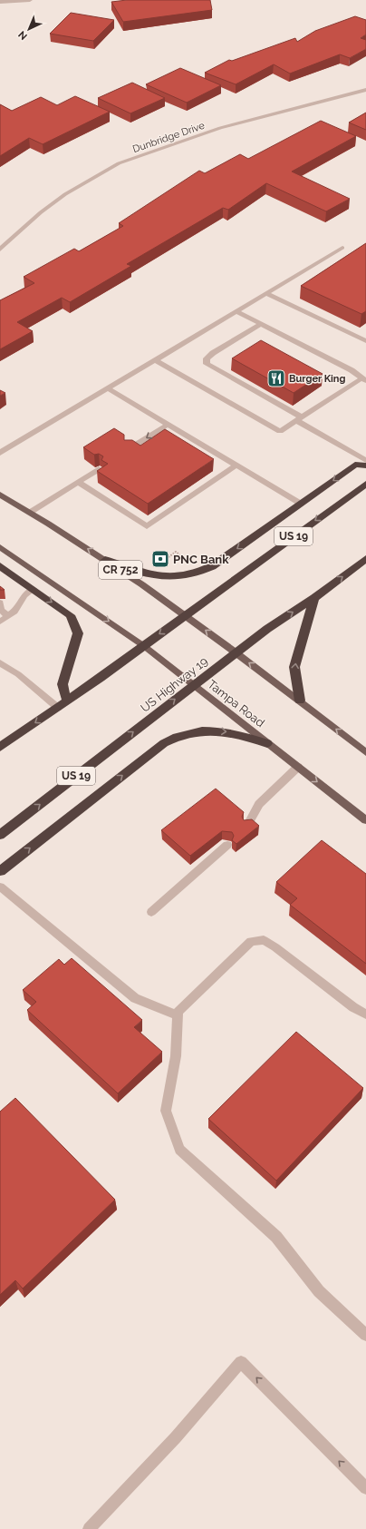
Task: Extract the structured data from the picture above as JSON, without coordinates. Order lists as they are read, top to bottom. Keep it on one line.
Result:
{"streets":{"highway":["US 19","US Highway 19"],"main road":["CR 752","Tampa Road"],"street":["Dunbridge Drive"]},"crossings":[["US 19","CR 752"],["US 19","Tampa Road"],["CR 752","US Highway 19"],["US Highway 19","Tampa Road"]],"places":{"restaurant":["Burger King"],"bank":["PNC Bank"]},"north":"bottom left"}
